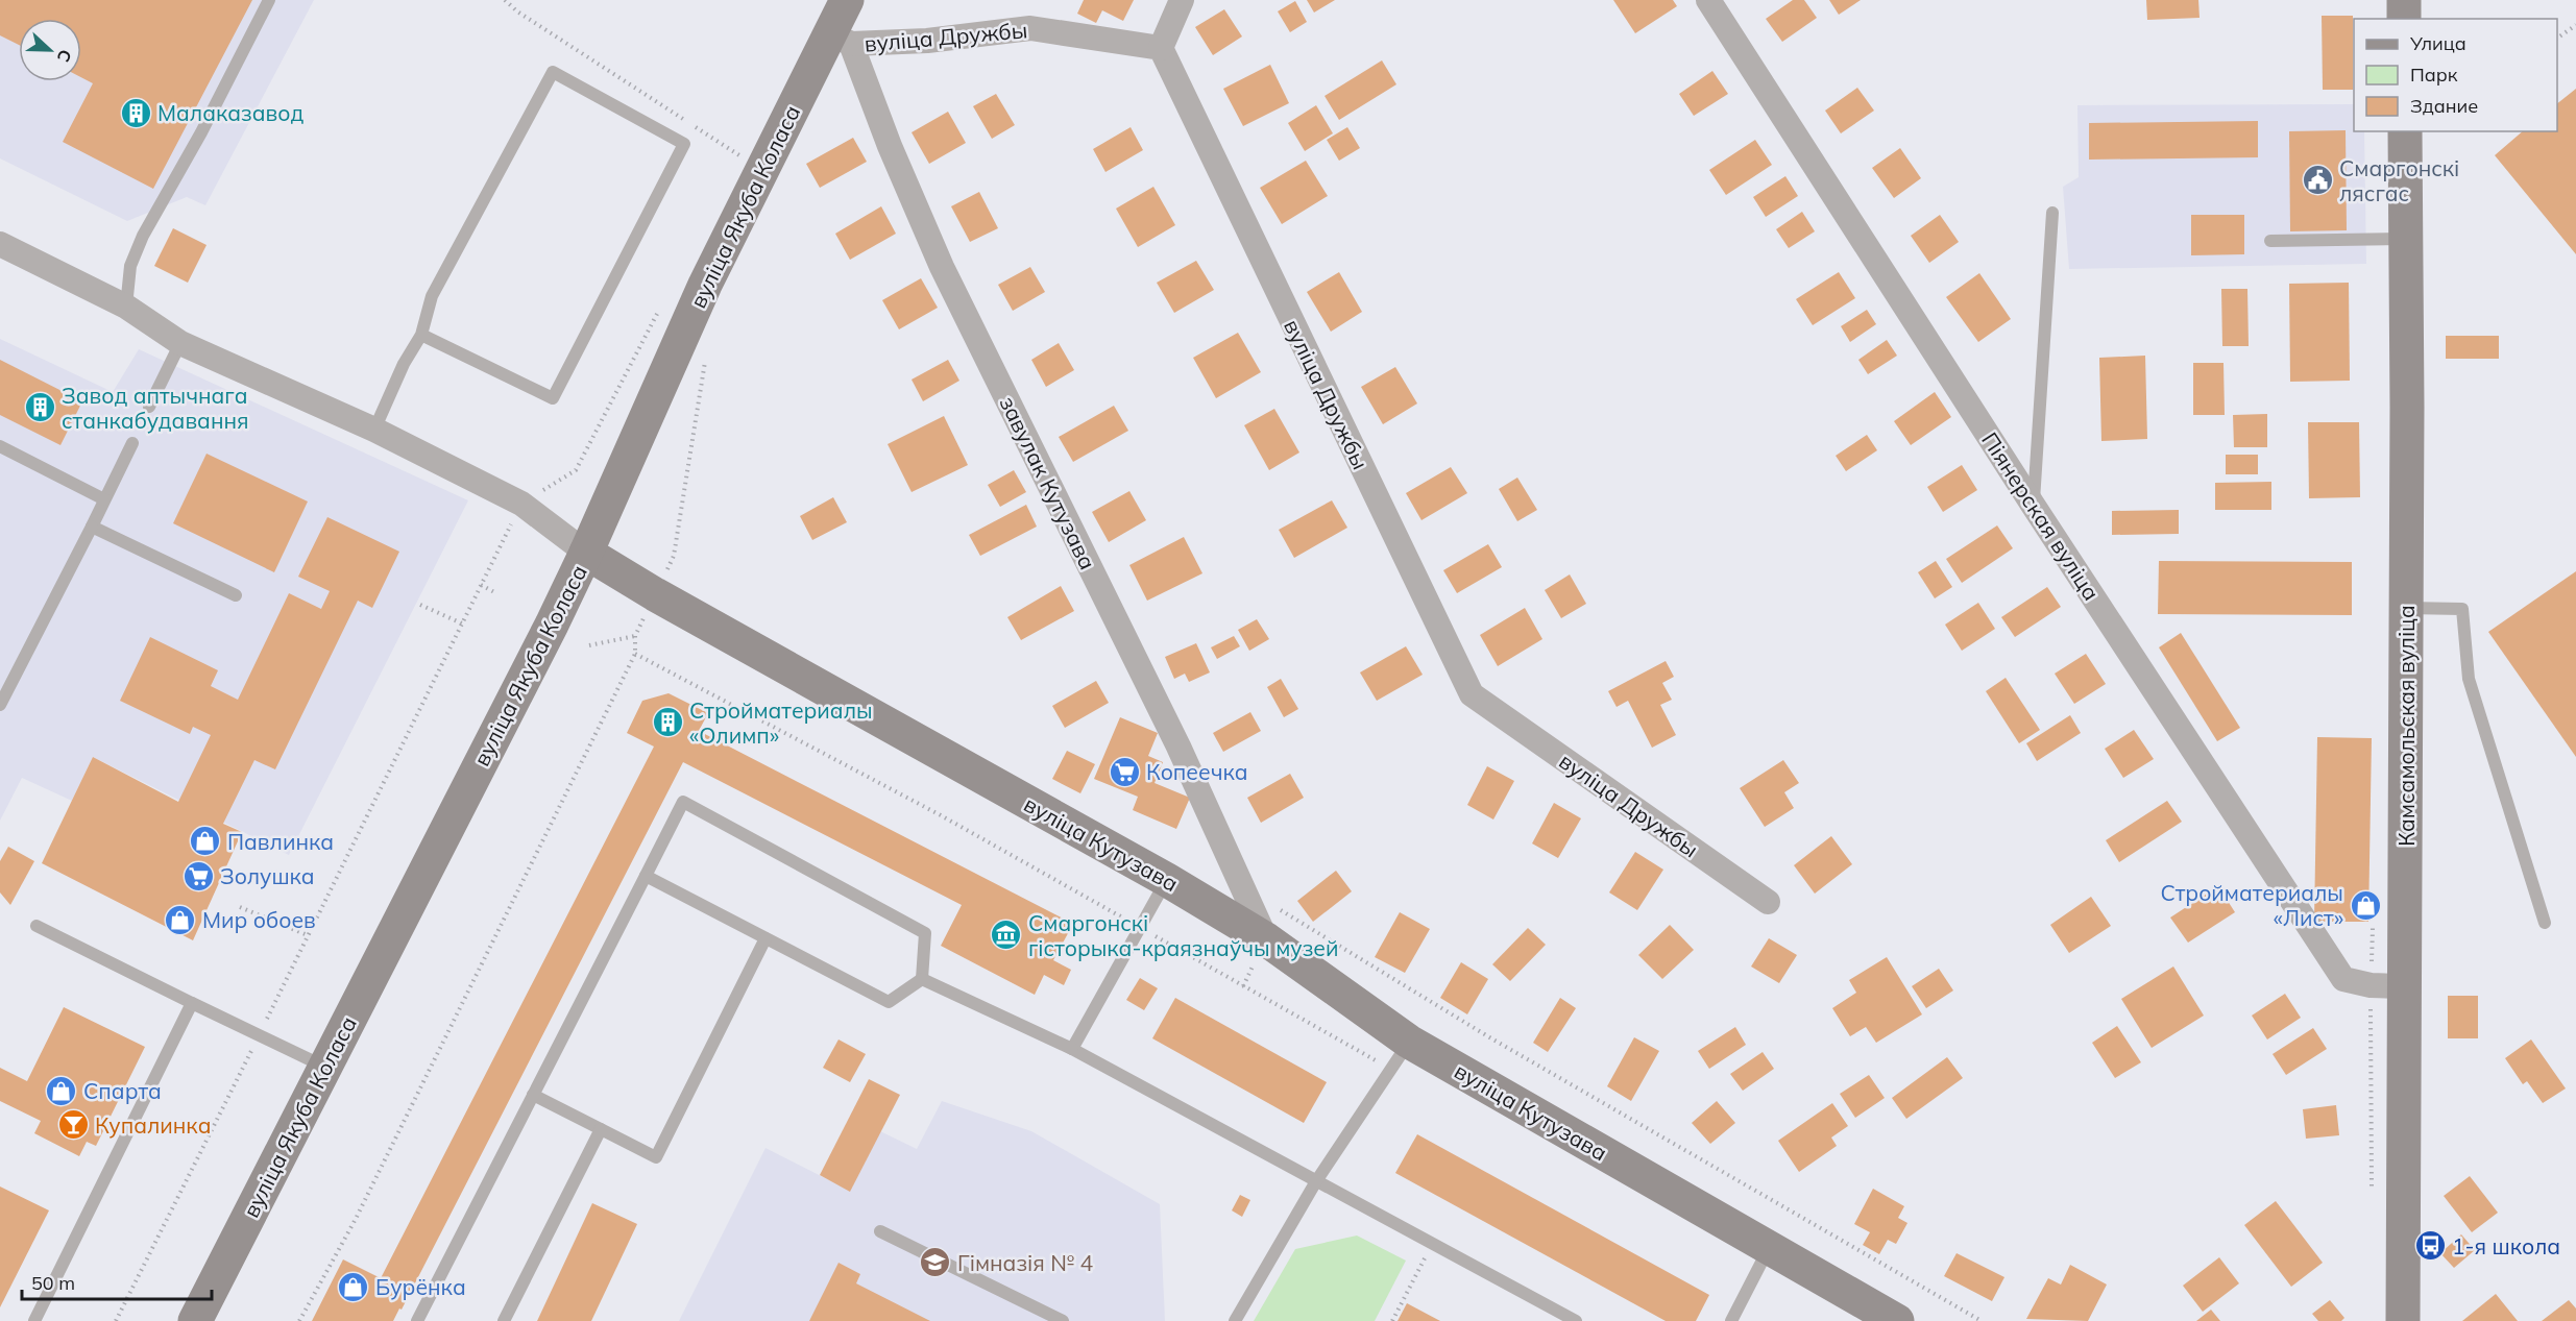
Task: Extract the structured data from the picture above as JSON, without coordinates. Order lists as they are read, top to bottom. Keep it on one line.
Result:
{"streets":{"main road":["вуліца Якуба Коласа","Камсамольская вуліца","вуліца Кутузава"],"street":["вуліца Дружбы","завулак Кутузава","Піянерская вуліца"]},"crossings":[["вуліца Дружбы","вуліца Якуба Коласа"],["вуліца Дружбы","завулак Кутузава"],["вуліца Якуба Коласа","завулак Кутузава"],["вуліца Якуба Коласа","вуліца Кутузава"],["завулак Кутузава","вуліца Кутузава"],["Піянерская вуліца","Камсамольская вуліца"]],"places":{"building":["Малаказавод","Завод аптычнага станкабудавання","Стройматериалы «Олимп»"],"public building":["Смаргонскі лясгас"],"supermarket":["Копеечка","Золушка"],"shop":["Павлинка","Стройматериалы «Лист»","Мир обоев","Спарта","Бурёнка"],"museum":["Смаргонскі гісторыка-краязнаўчы музей"],"bar":["Купалинка"],"bus stop":["1-я школа"],"school or university":["Гімназія № 4"]},"legend":["Улица","Парк","Здание"],"scale_bar":"50 m","north":"right"}
